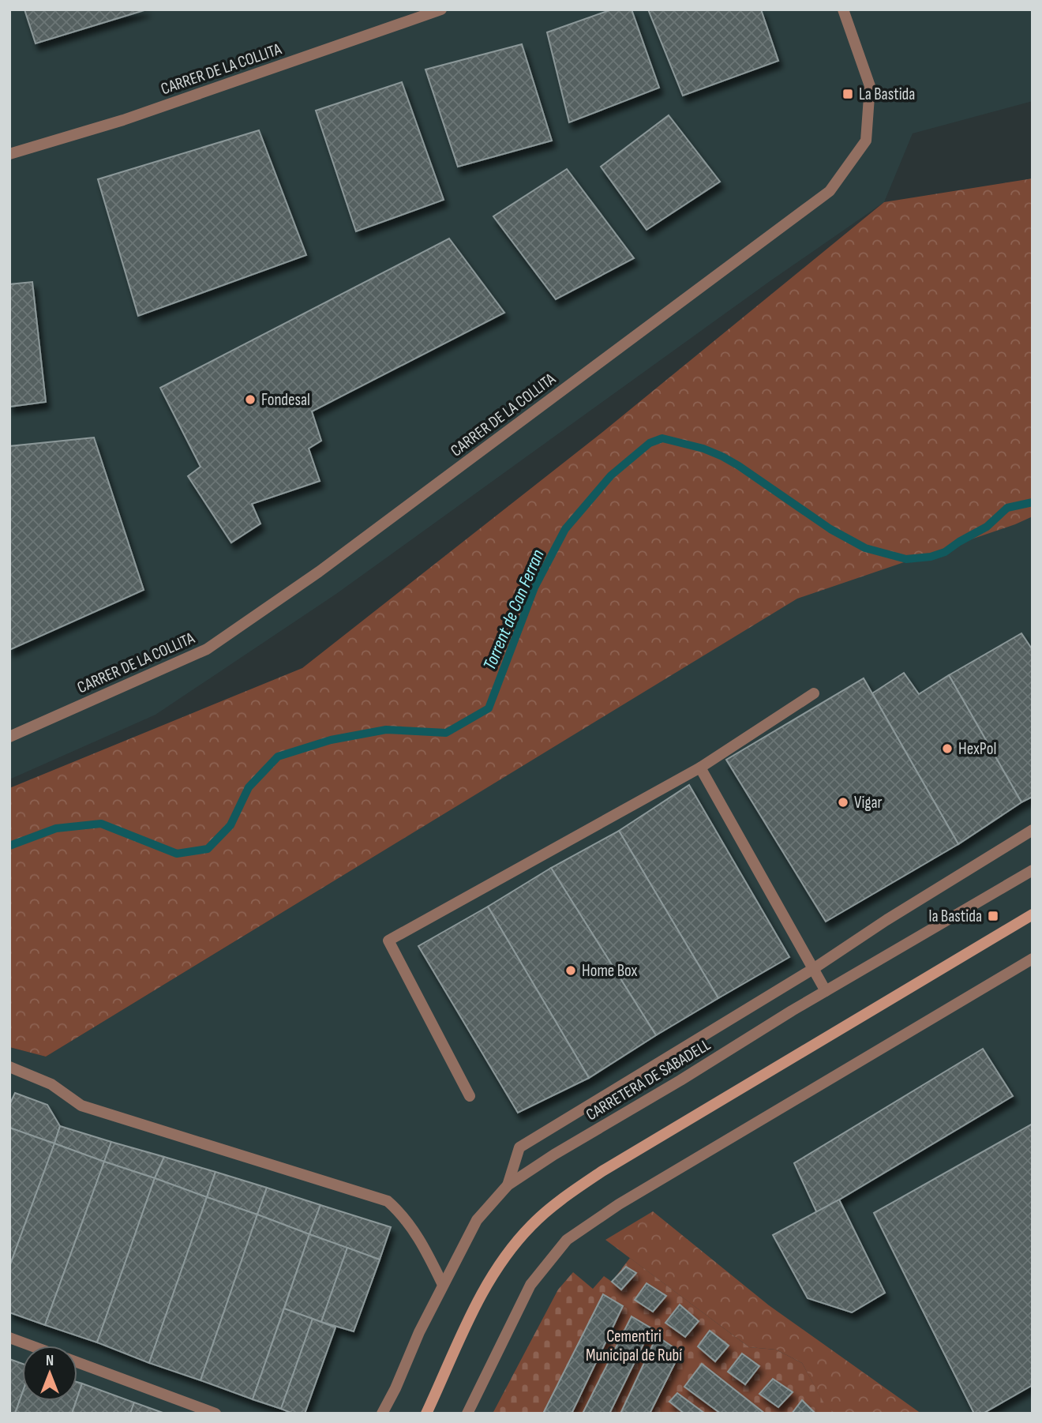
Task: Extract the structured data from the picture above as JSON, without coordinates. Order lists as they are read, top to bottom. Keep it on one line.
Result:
{"streets":{"street":["CARRER DE LA COLLITA","CARRETERA DE SABADELL"]},"water":["Torrent de Can Ferran"],"parks":["Cementiri Municipal de Rubí"],"places":{"transit":["La Bastida","la Bastida"],"other":["Fondesal","HexPol","Vigar","Home Box"]},"north":"top"}
